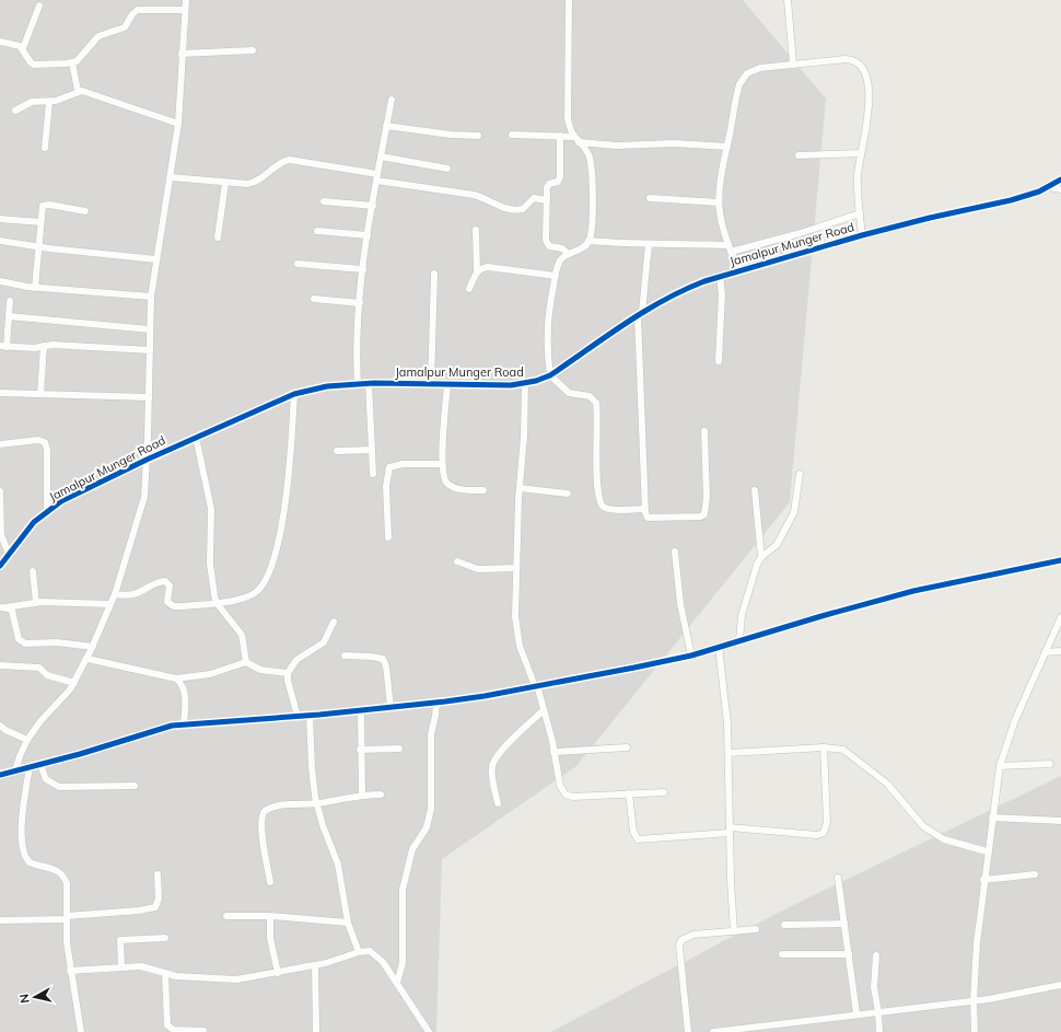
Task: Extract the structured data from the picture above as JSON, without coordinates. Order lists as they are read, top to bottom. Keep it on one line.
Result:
{"streets":{"street":["Jamalpur Munger Road"]},"north":"left"}
